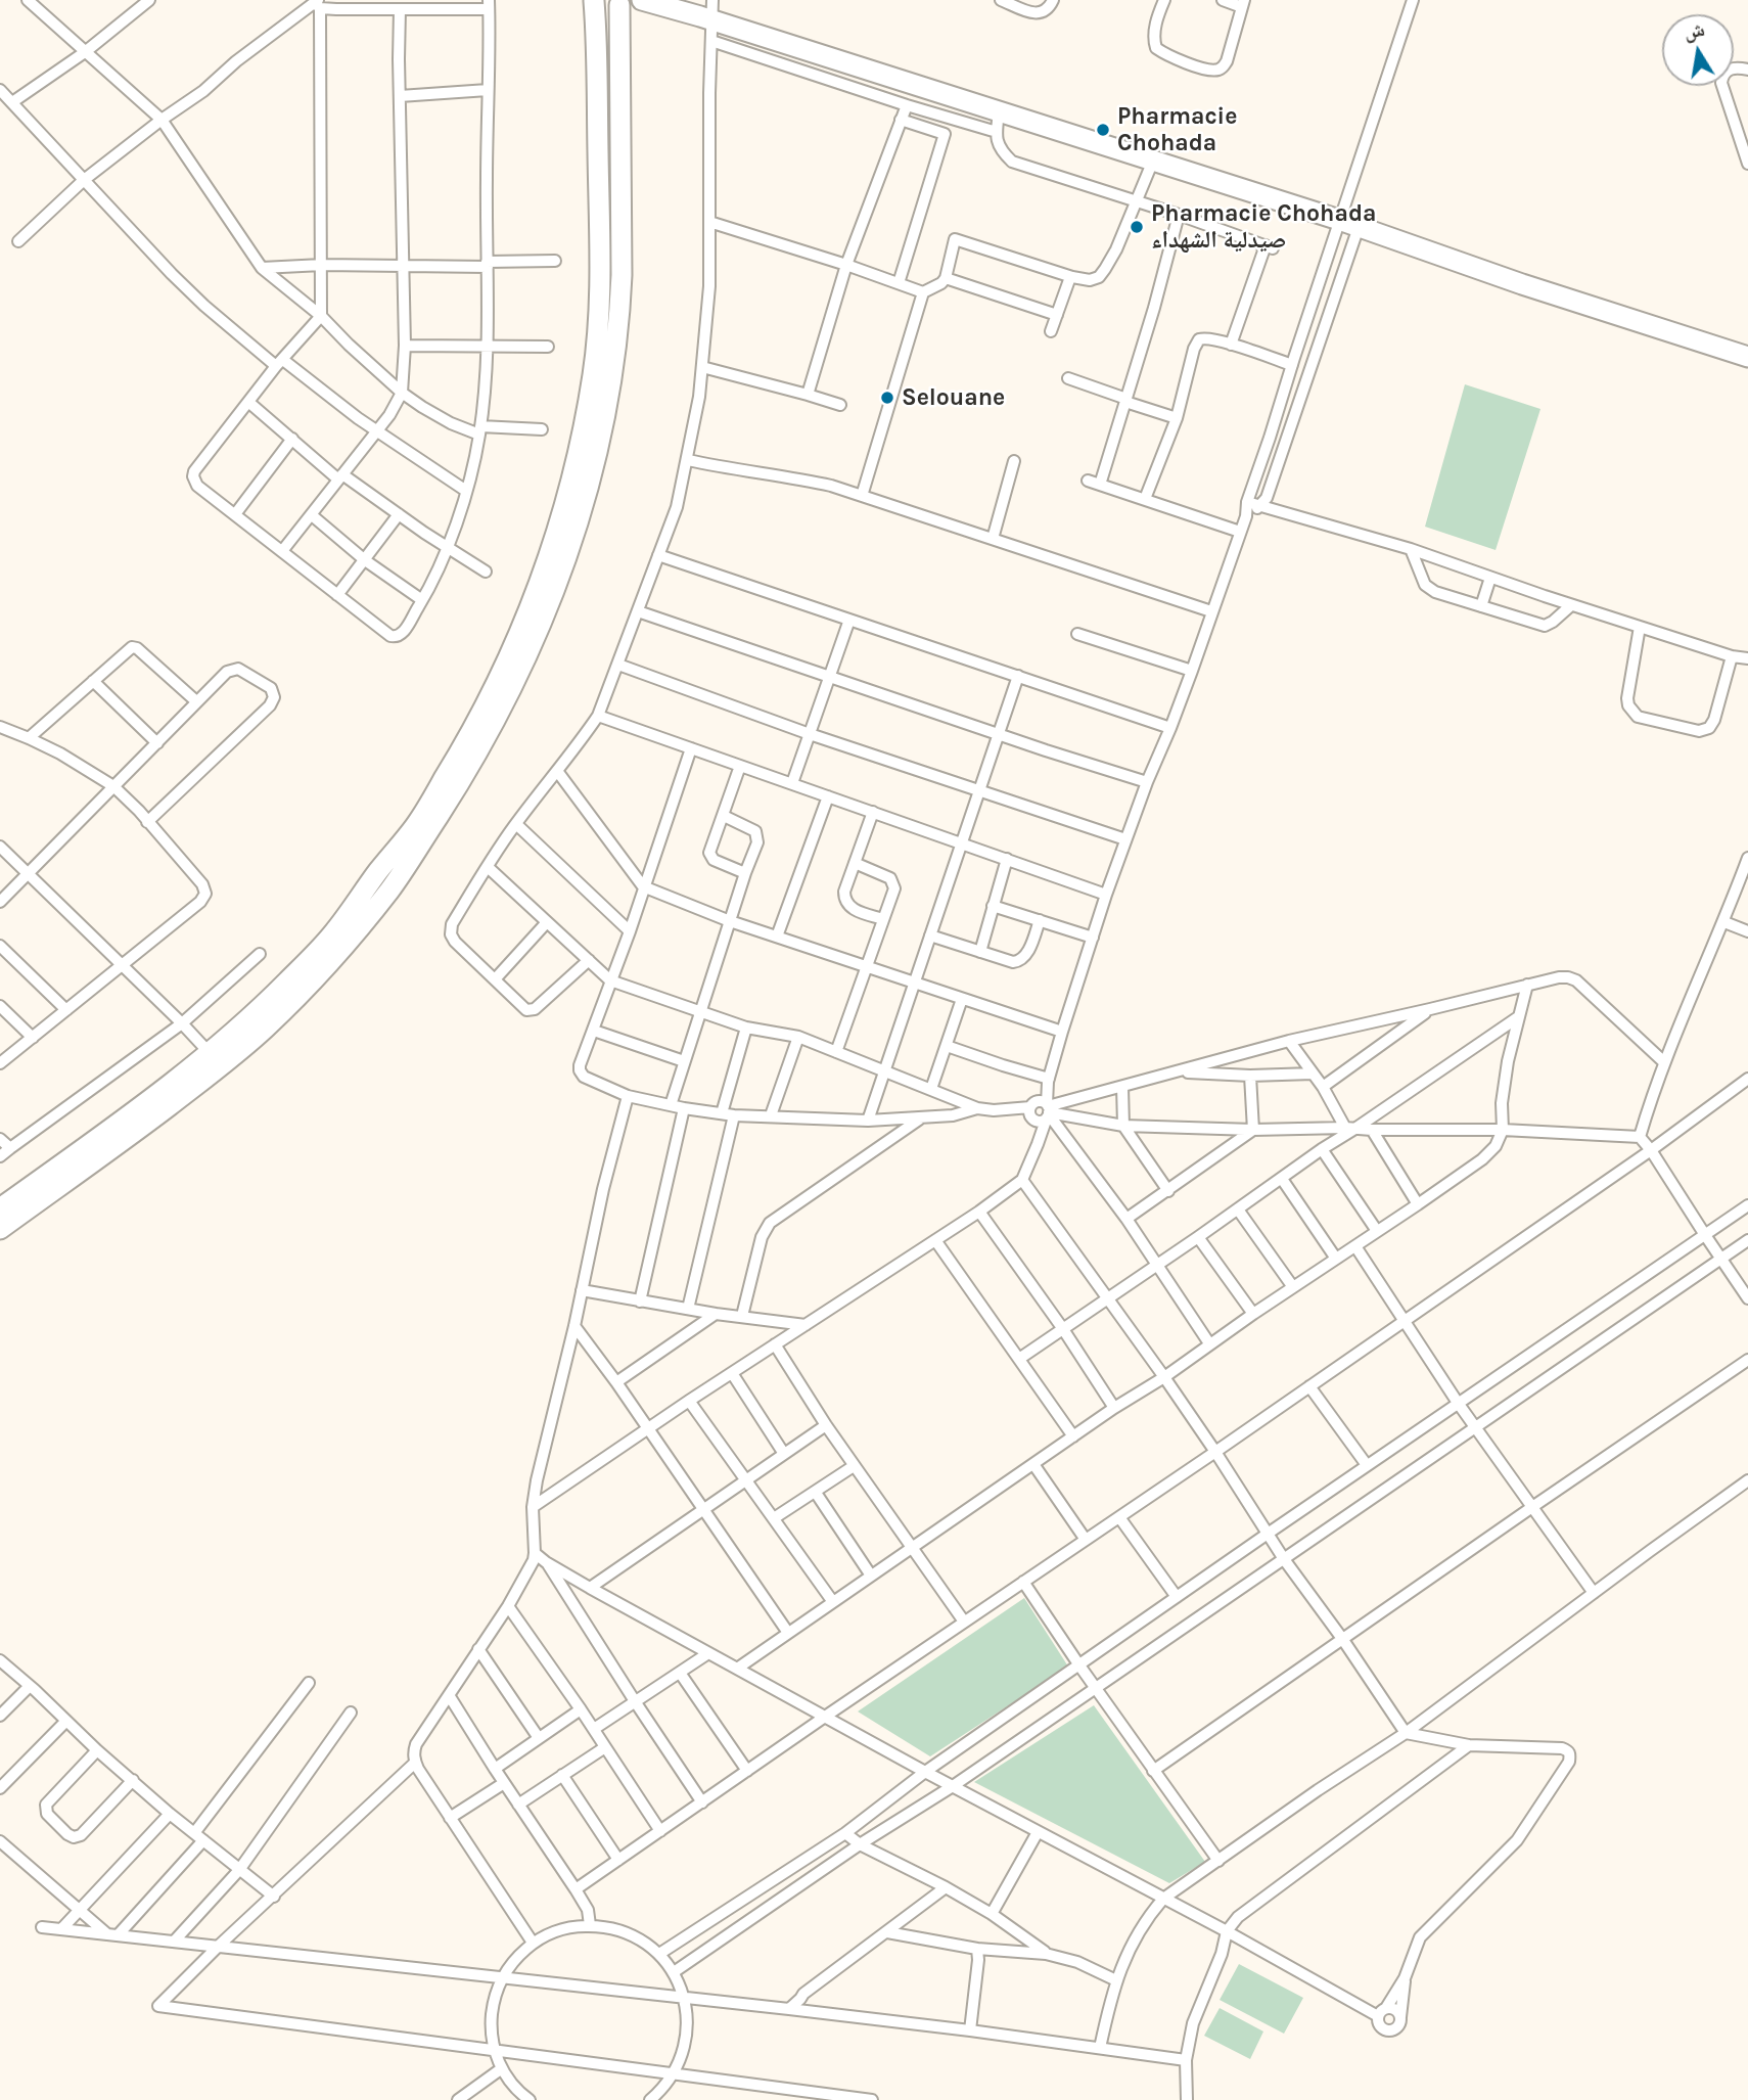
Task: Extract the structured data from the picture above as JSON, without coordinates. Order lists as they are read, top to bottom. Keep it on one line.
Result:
{"places":["Pharmacie Chohada","Pharmacie Chohada صيدلية الشهداء","Selouane"],"north":"top"}
